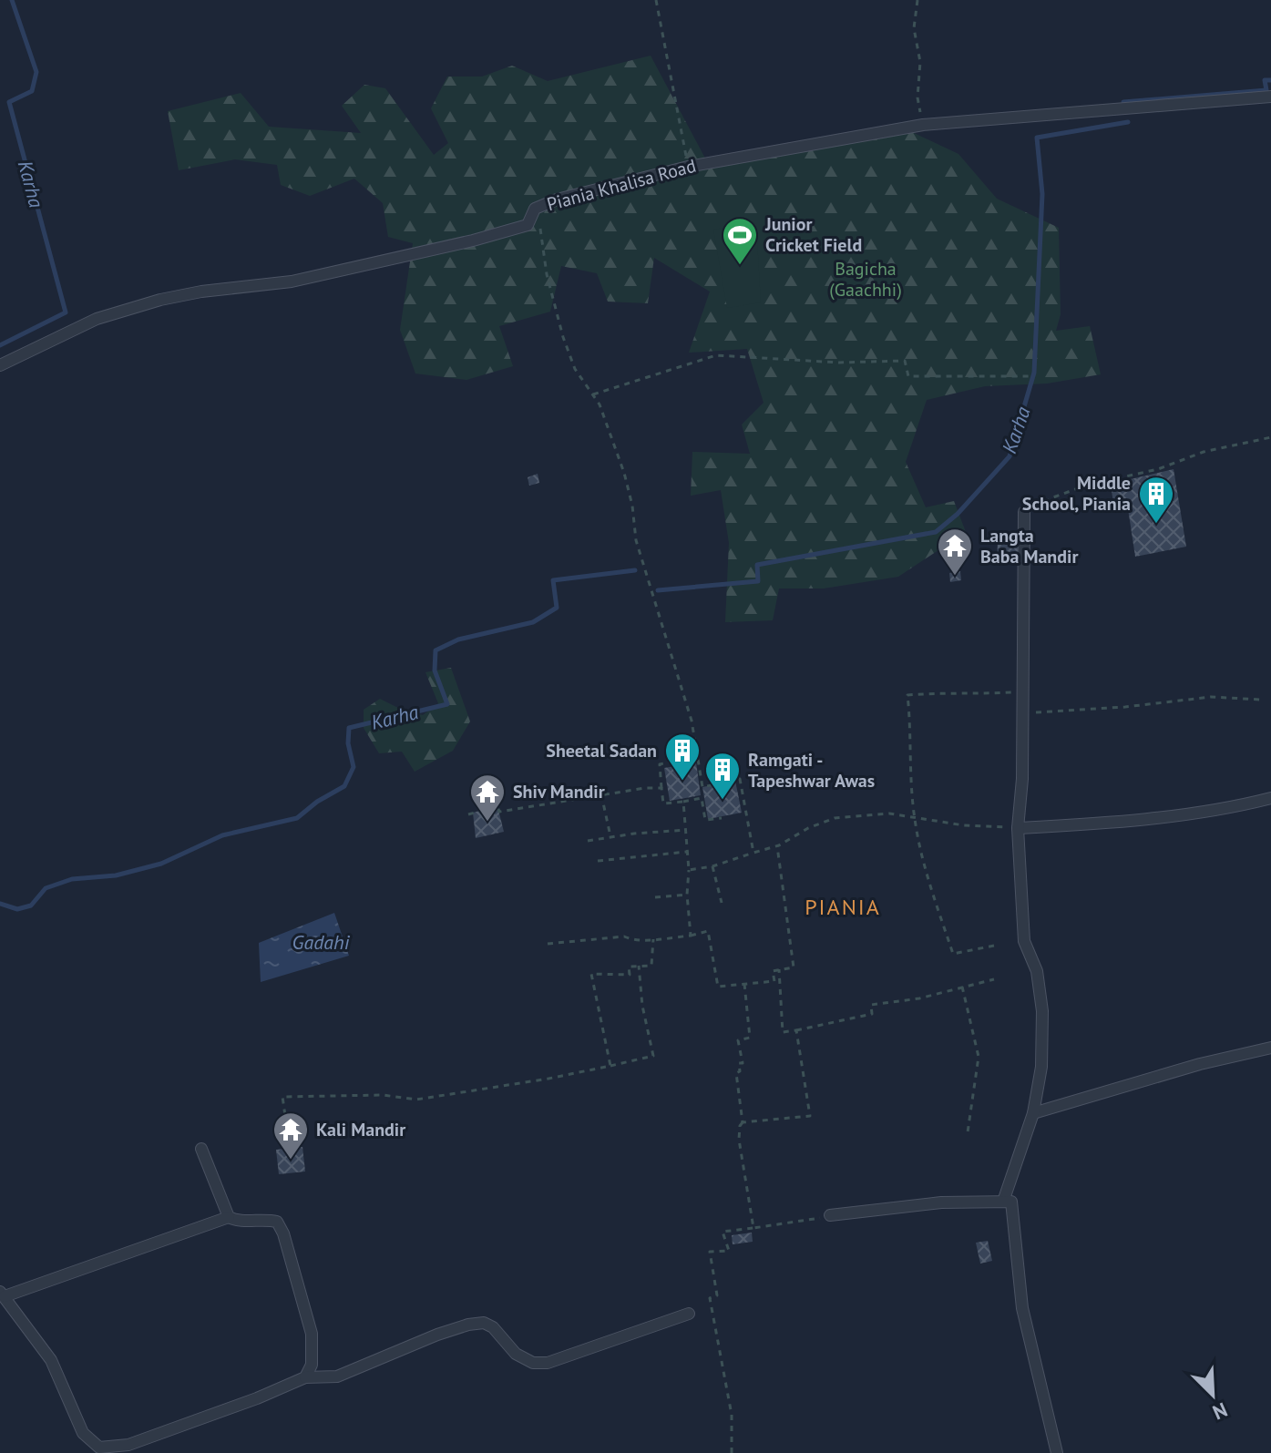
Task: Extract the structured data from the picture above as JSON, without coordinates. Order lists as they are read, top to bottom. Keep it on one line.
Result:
{"streets":{"street":["Piania Khalisa Road"]},"districts":["PIANIA"],"water":["Karha","Gadahi"],"parks":["Bagicha (Gaachhi)"],"places":{"sports":["Junior Cricket Field"],"building":["Middle School, Piania","Sheetal Sadan","Ramgati - Tapeshwar Awas"],"temple":["Langta Baba Mandir","Shiv Mandir","Kali Mandir"]},"north":"bottom right"}
